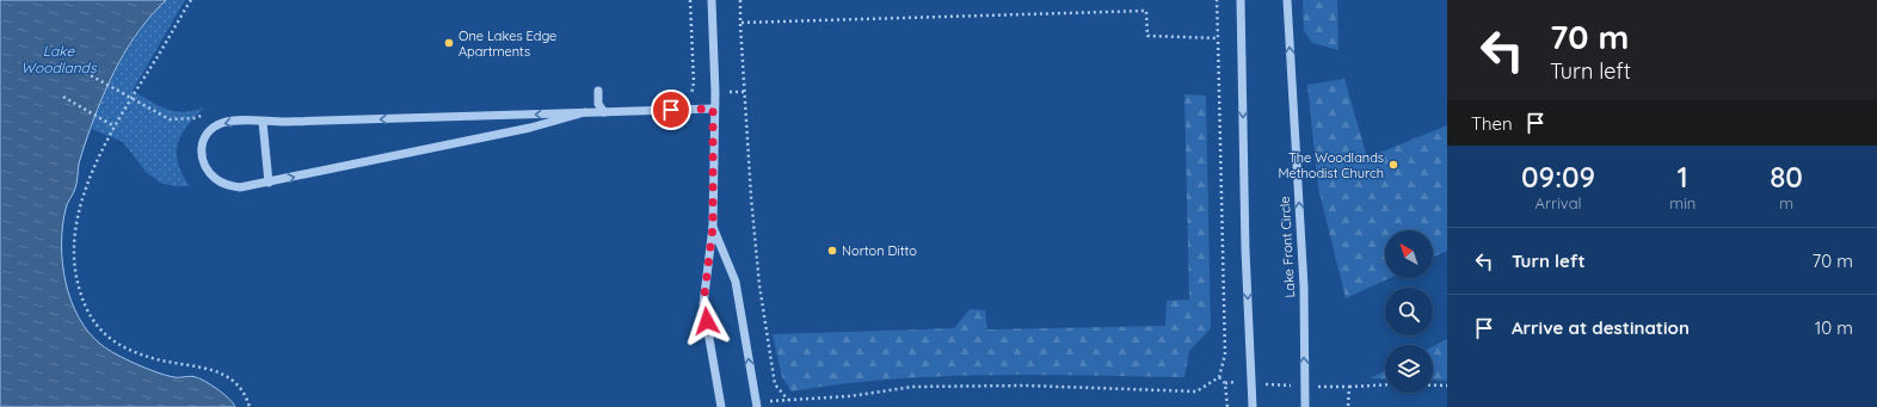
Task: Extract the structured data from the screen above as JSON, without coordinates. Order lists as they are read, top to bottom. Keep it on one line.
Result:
{"streets":{"street":["Lake Front Circle"]},"water":["Lake Woodlands"],"places":["One Lakes Edge Apartments","The Woodlands Methodist Church","Norton Ditto"],"north":"top left","page":{"turn":["70 m","Turn left"],"then":"Then","eta":["09:09","Arrival","1","min","80","m"],"list":[{"name":"Turn left","value":"70 m"},{"name":"Arrive at destination","value":"10 m"}]}}
